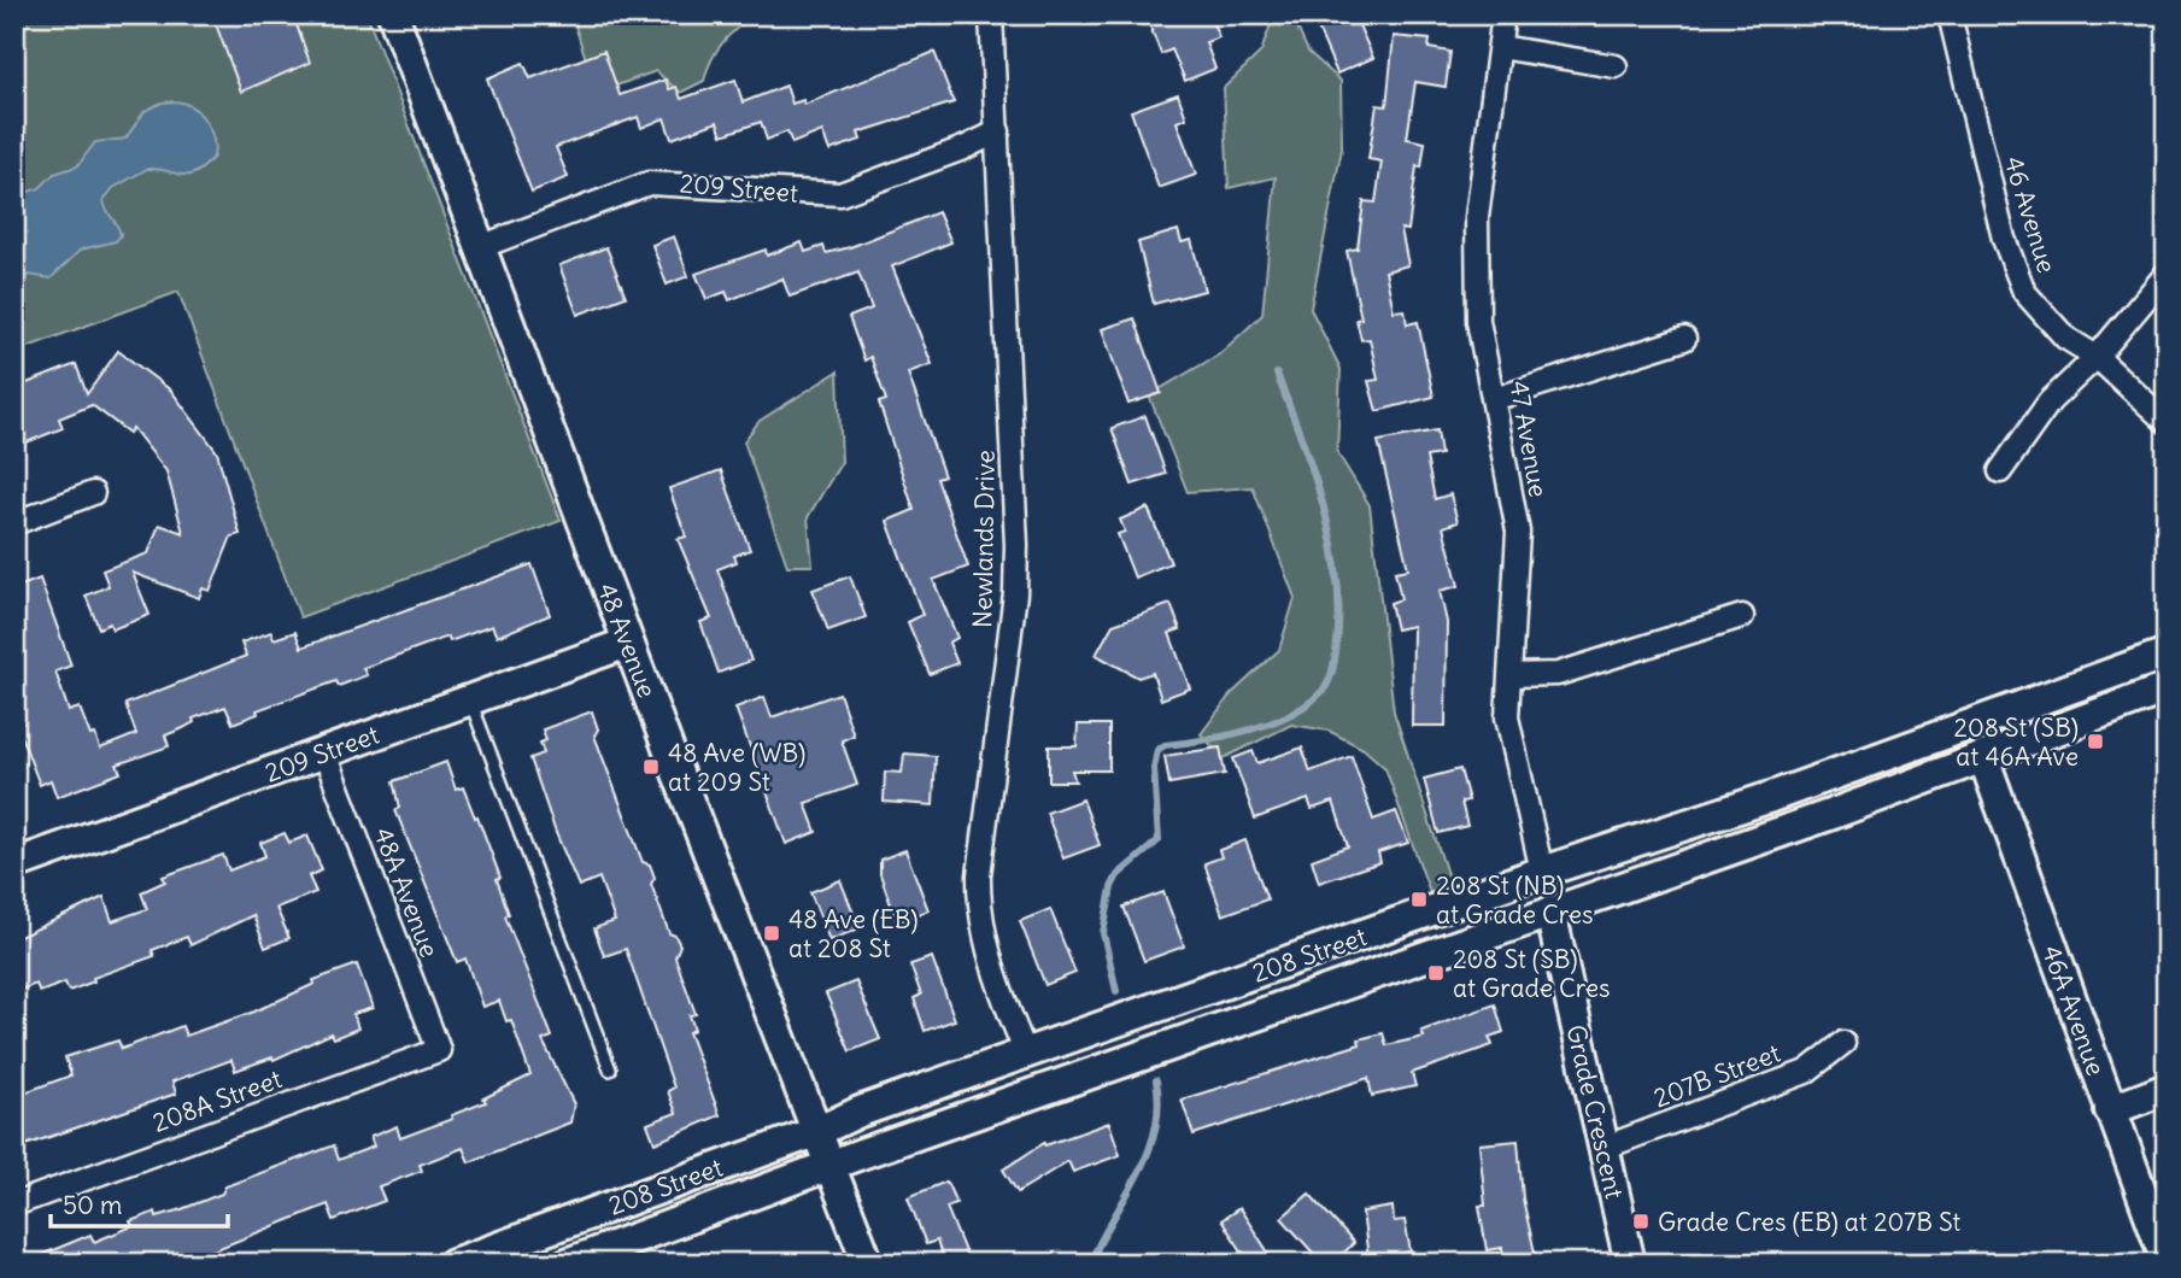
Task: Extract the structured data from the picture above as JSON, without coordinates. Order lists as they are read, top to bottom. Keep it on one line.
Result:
{"streets":{"main road":["209 Street","48 Avenue","208 Street","46A Avenue","Grade Crescent"],"street":["46 Avenue","47 Avenue","Newlands Drive","48A Avenue","207B Street","208A Street"]},"crossings":[["209 Street","Newlands Drive"],["209 Street","48 Avenue"],["209 Street","48A Avenue"],["47 Avenue","208 Street"],["Newlands Drive","208 Street"],["48 Avenue","208 Street"],["48A Avenue","208A Street"],["208 Street","46A Avenue"],["208 Street","Grade Crescent"],["207B Street","Grade Crescent"]],"places":{"transit":["208 St (SB) at 46A Ave","48 Ave (WB) at 209 St","208 St (NB) at Grade Cres","48 Ave (EB) at 208 St","208 St (SB) at Grade Cres","Grade Cres (EB) at 207B St"]},"scale_bar":"50 m"}
